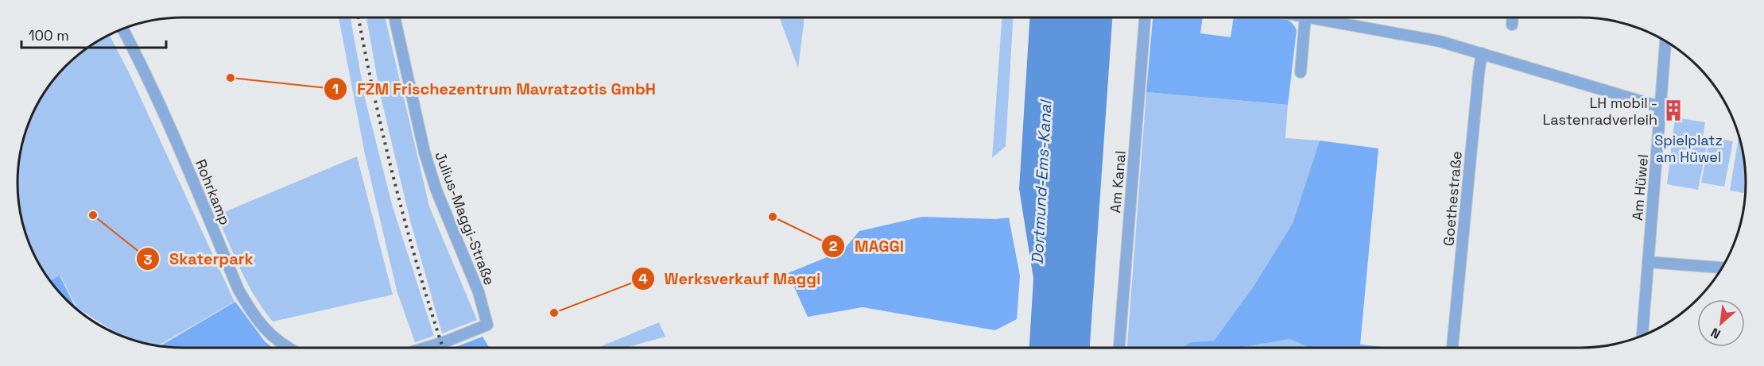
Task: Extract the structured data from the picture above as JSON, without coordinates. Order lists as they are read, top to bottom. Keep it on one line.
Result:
{"streets":{"street":["Am Kanal","Am Hüwel","Rohrkamp","Goethestraße","Julius-Maggi-Straße"]},"water":["Dortmund-Ems-Kanal"],"parks":["Spielplatz am Hüwel"],"places":{"other":["FZM Frischezentrum Mavratzotis GmbH","Skaterpark","MAGGI","Werksverkauf Maggi"],"building":["LH mobil - Lastenradverleih"]},"scale_bar":"100 m","north":"bottom left"}
